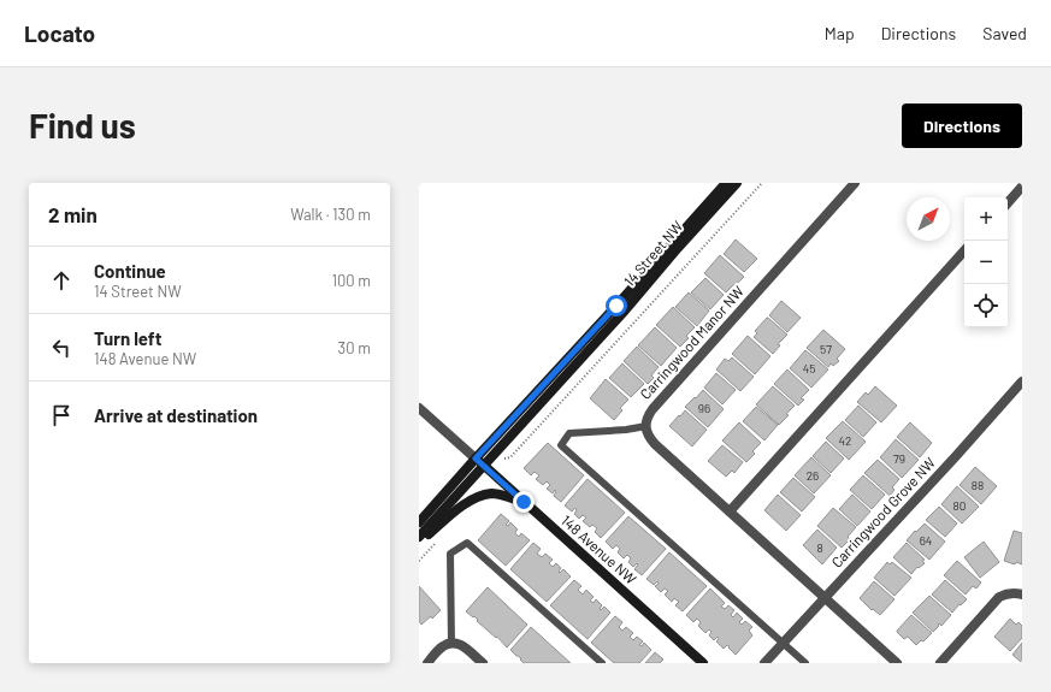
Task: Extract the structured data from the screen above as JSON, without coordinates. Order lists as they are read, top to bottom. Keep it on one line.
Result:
{"streets":{"main road":["14 Street NW","148 Avenue NW"],"street":["Carringwood Manor NW","Carringwood Grove NW"]},"crossings":[["14 Street NW","148 Avenue NW"]],"house_numbers":["57","45","96","42","79","26","88","80","64","8"],"north":"top right","page":{"header":"Locato","nav":["Map","Directions","Saved"],"buttons":"Directions","title":"Find us","heading":["2 min","Walk · 130 m"],"map_buttons":["+","−"],"list":[["Continue","14 Street NW","100 m"],["Turn left","148 Avenue NW","30 m"],"Arrive at destination"]}}
